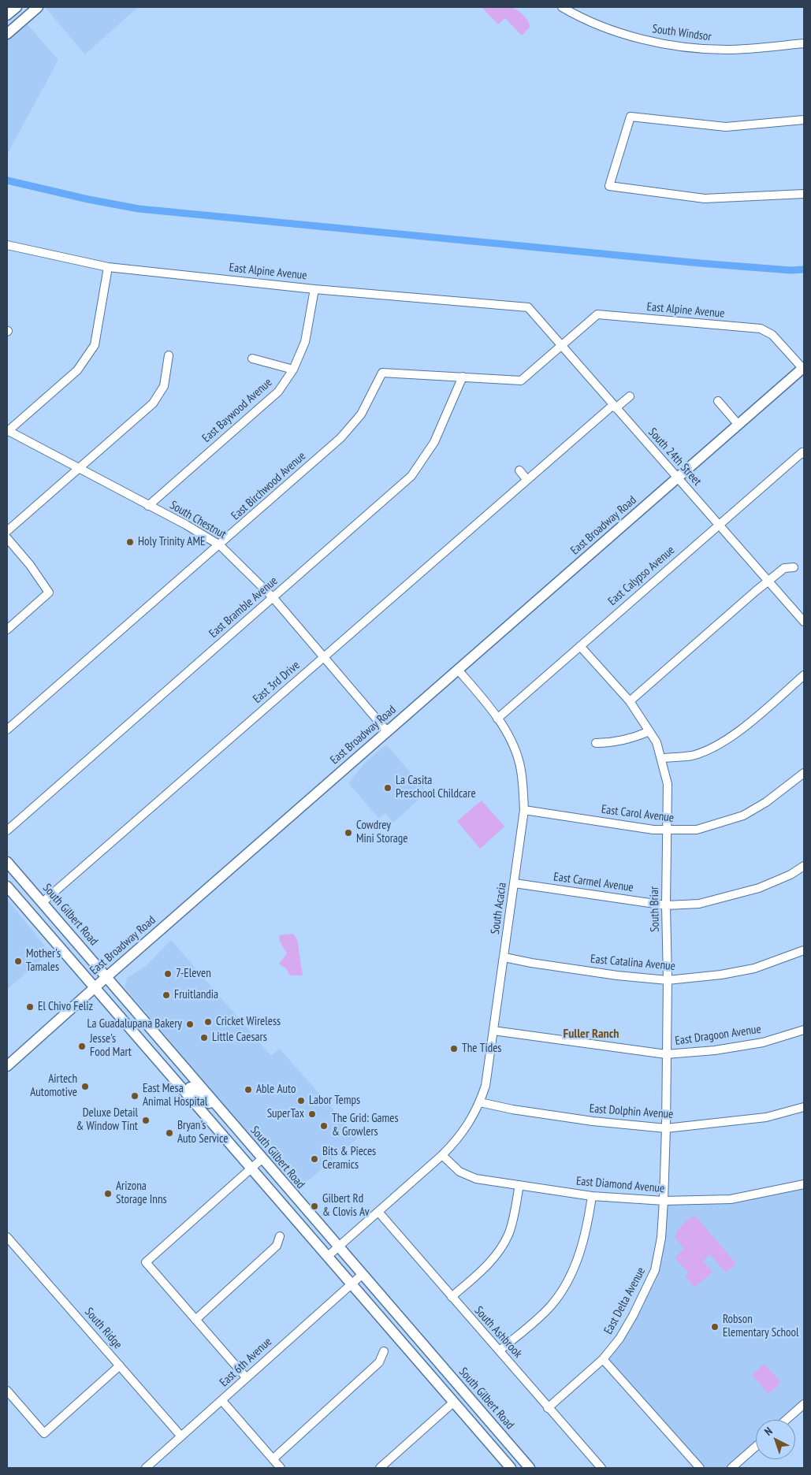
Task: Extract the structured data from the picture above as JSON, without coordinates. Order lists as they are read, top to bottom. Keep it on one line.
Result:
{"streets":{"main road":["East Broadway Road","South Gilbert Road"],"street":["South Windsor","East Alpine Avenue","East Baywood Avenue","South 24th Street","East Birchwood Avenue","South Chestnut","East Calypso Avenue","East Bramble Avenue","East 3rd Drive","East Carol Avenue","East Carmel Avenue","South Acacia","South Briar","East Catalina Avenue","East Dragoon Avenue","East Dolphin Avenue","East Diamond Avenue","East Delta Avenue","South Ridge","South Ashbrook","East 6th Avenue"]},"crossings":[["East Alpine Avenue","East Baywood Avenue"],["East Alpine Avenue","South 24th Street"],["East Alpine Avenue","East Birchwood Avenue"],["East Alpine Avenue","East Broadway Road"],["East Baywood Avenue","South Chestnut"],["South 24th Street","East Birchwood Avenue"],["South 24th Street","East Broadway Road"],["South 24th Street","East Calypso Avenue"],["South 24th Street","East 3rd Drive"],["East Birchwood Avenue","South Chestnut"],["East Birchwood Avenue","East Bramble Avenue"],["South Chestnut","East Broadway Road"],["South Chestnut","East Bramble Avenue"],["South Chestnut","East 3rd Drive"],["East Broadway Road","South Acacia"],["East Broadway Road","South Gilbert Road"],["East Calypso Avenue","South Acacia"],["East Calypso Avenue","South Briar"],["East 3rd Drive","South Gilbert Road"],["East Carol Avenue","South Acacia"],["East Carol Avenue","South Briar"],["East Carmel Avenue","South Acacia"],["East Carmel Avenue","South Briar"],["South Acacia","South Gilbert Road"],["South Acacia","East Catalina Avenue"],["South Acacia","East Dragoon Avenue"],["South Acacia","East Dolphin Avenue"],["South Acacia","East Diamond Avenue"],["South Acacia","South Ashbrook"],["South Briar","East Catalina Avenue"],["South Briar","East Dragoon Avenue"],["South Briar","East Dolphin Avenue"],["South Briar","East Diamond Avenue"],["South Briar","East Delta Avenue"],["South Gilbert Road","East 6th Avenue"],["East Diamond Avenue","East Delta Avenue"],["East Delta Avenue","South Ashbrook"],["South Ridge","East 6th Avenue"]],"districts":["Fuller Ranch"],"places":["Holy Trinity AME","La Casita Preschool Childcare","Cowdrey Mini Storage","Mother's Tamales","7-Eleven","Fruitlandia","El Chivo Feliz","Cricket Wireless","La Guadalupana Bakery","Little Caesars","Jesse's Food Mart","The Tides","Airtech Automotive","Able Auto","East Mesa Animal Hospital","Labor Temps","SuperTax","Deluxe Detail & Window Tint","The Grid: Games & Growlers","Bryan's Auto Service","Bits & Pieces Ceramics","Arizona Storage Inns","Gilbert Rd & Clovis Av","Robson Elementary School"],"north":"top left"}
